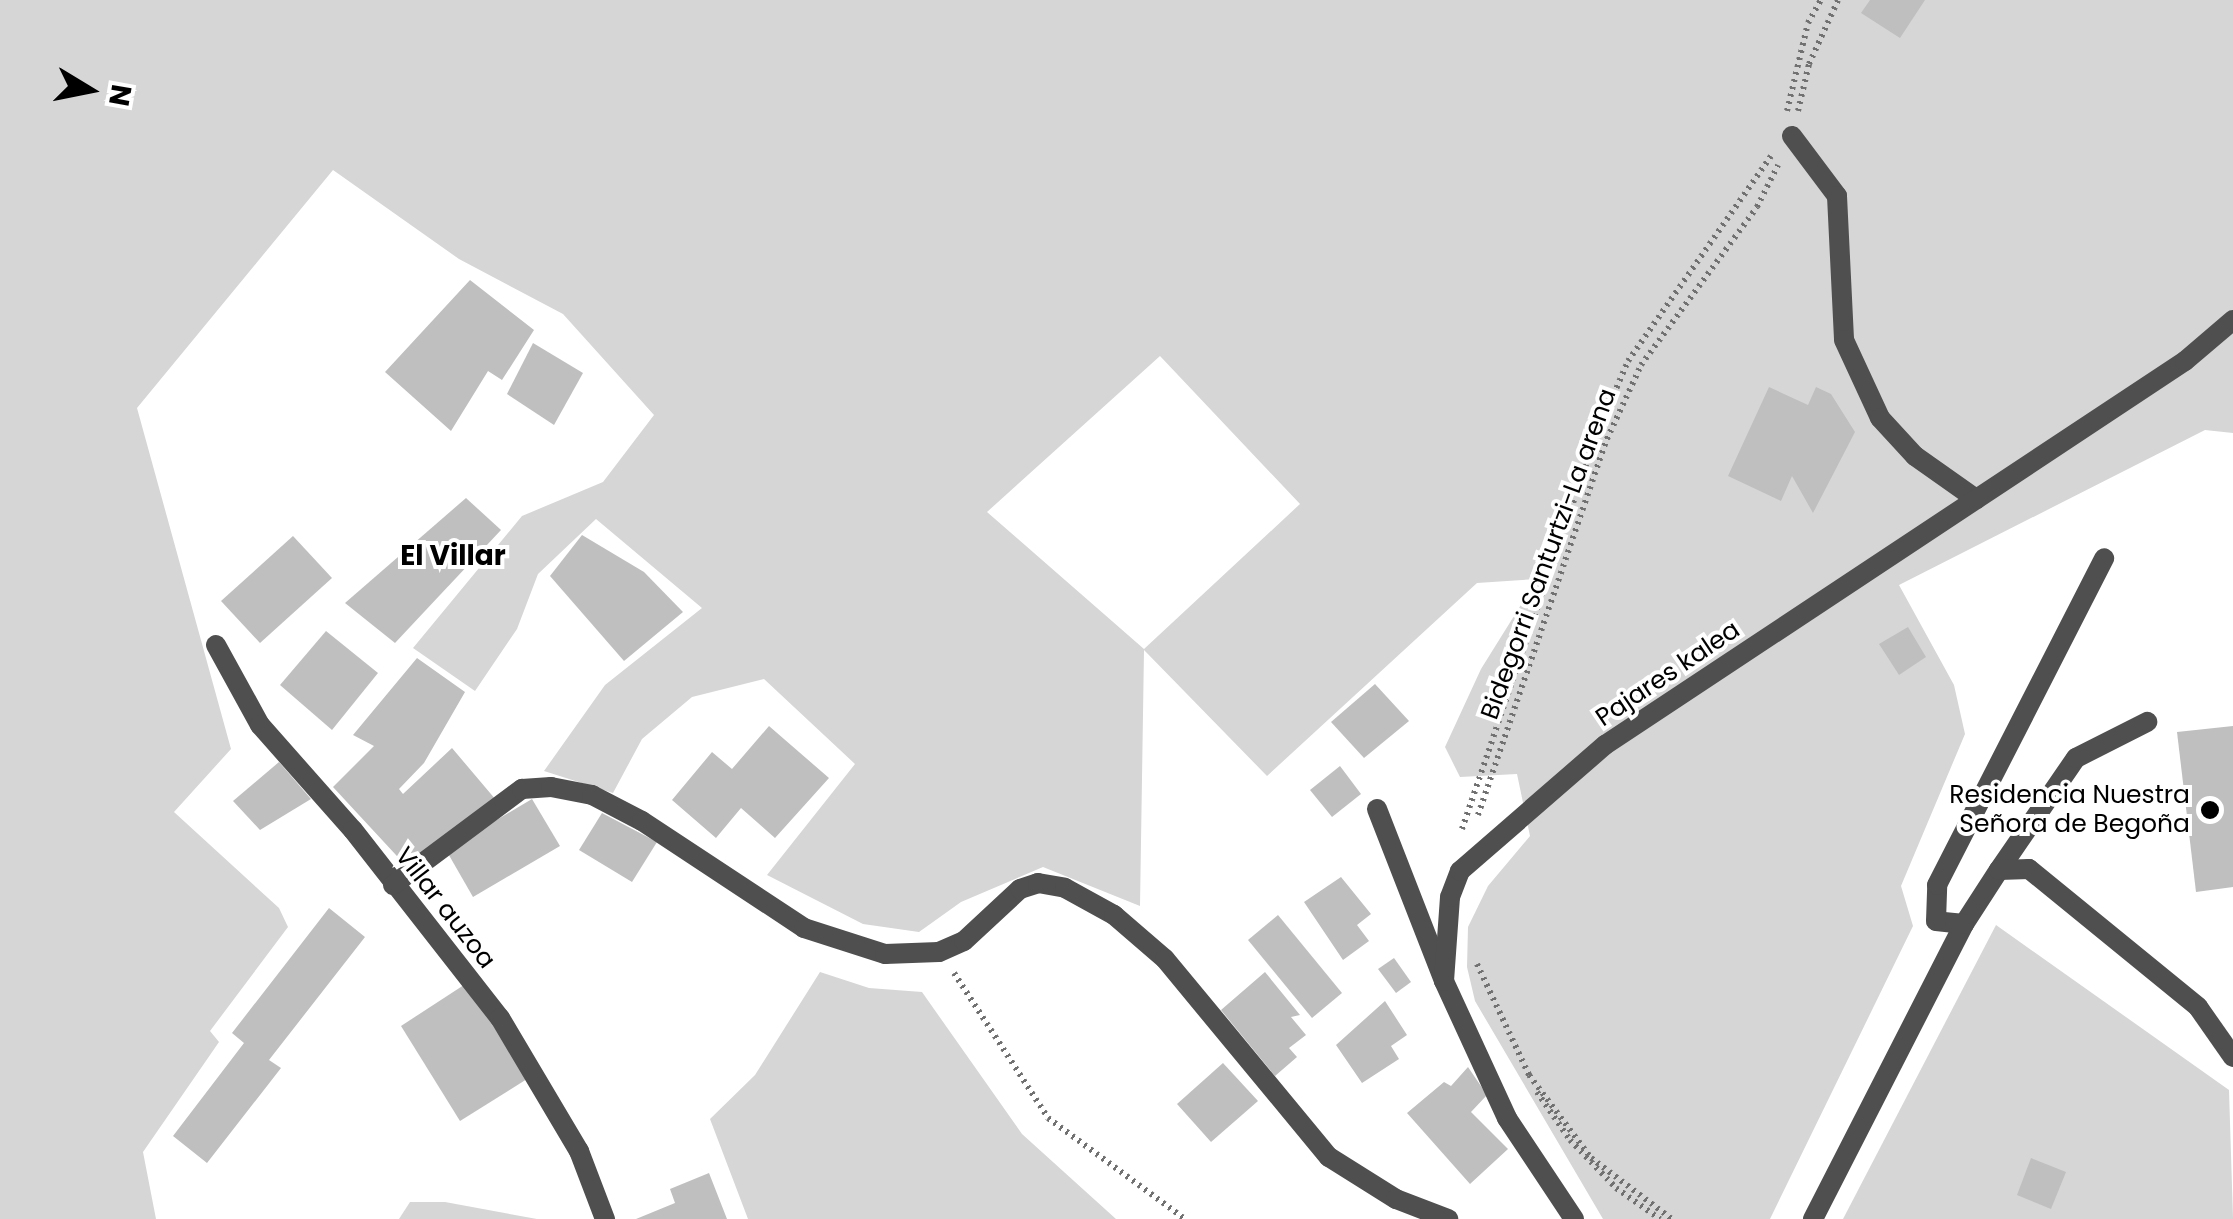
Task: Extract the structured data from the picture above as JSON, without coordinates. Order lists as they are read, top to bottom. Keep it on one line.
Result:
{"streets":{"street":["Pajares kalea","Villar auzoa"],"path":["Bidegorri Santurtzi-La arena"]},"crossings":[["Bidegorri Santurtzi-La arena","Pajares kalea"]],"districts":["El Villar"],"places":["Residencia Nuestra Señora de Begoña"],"north":"right"}
